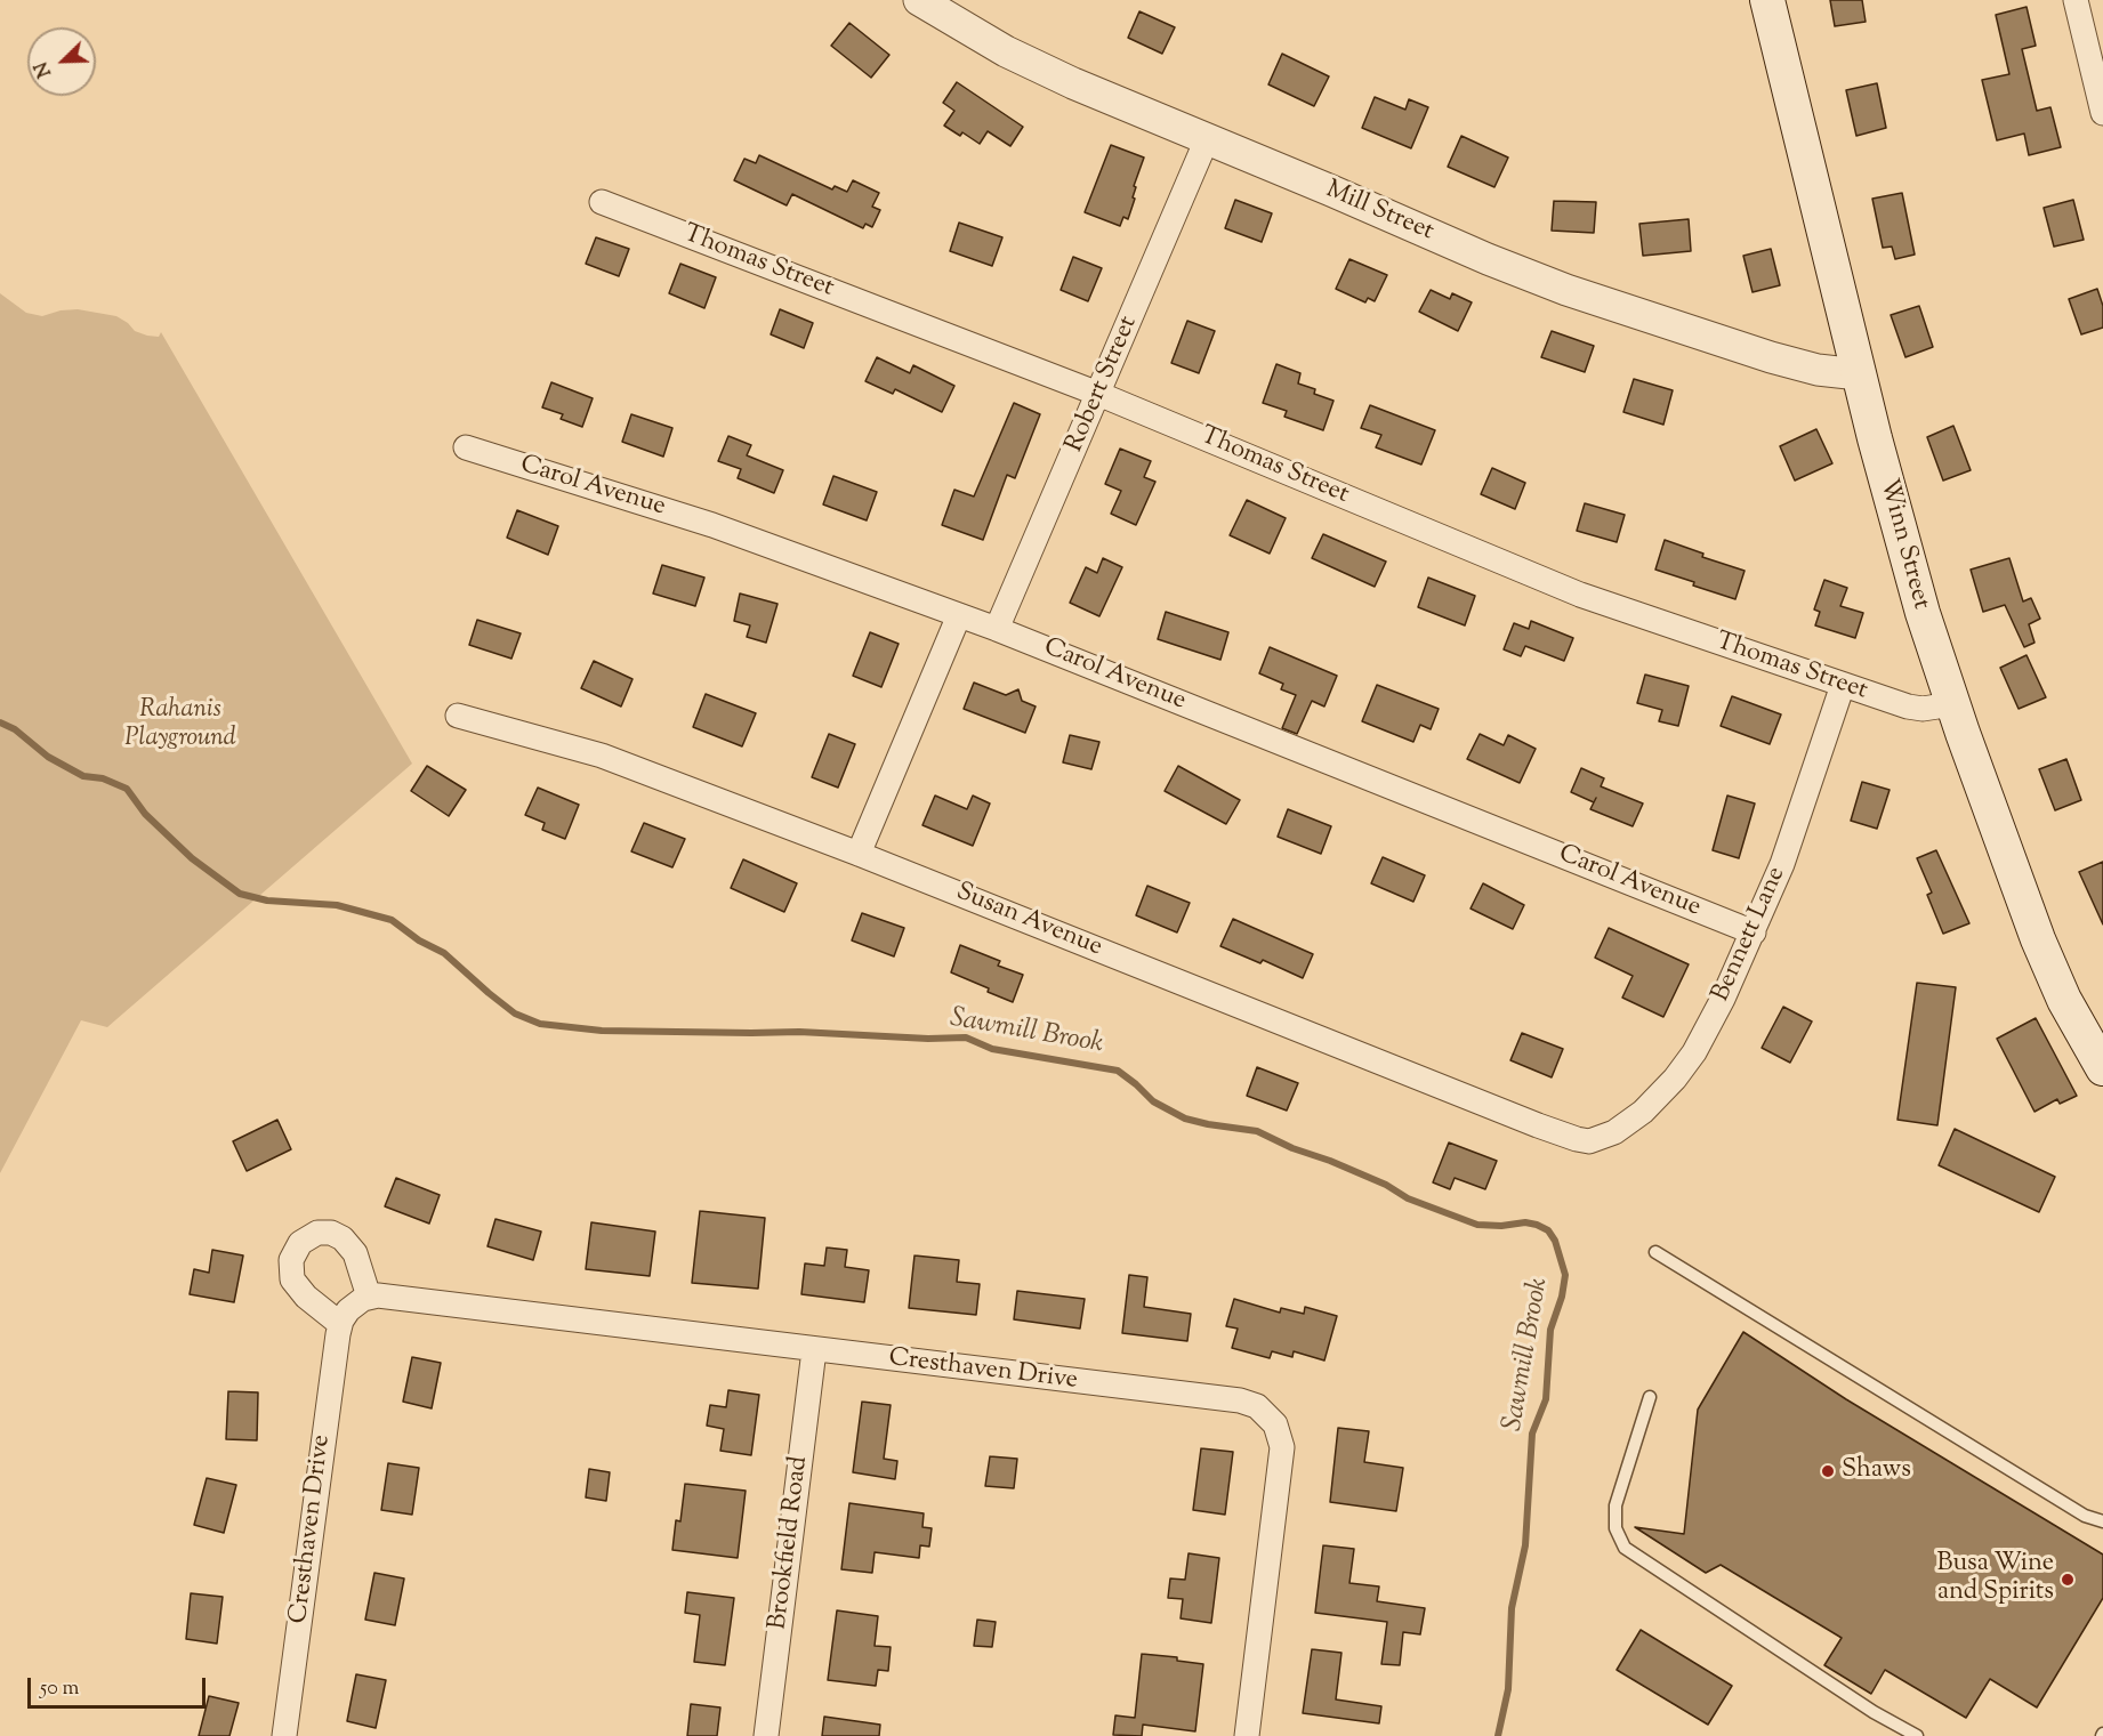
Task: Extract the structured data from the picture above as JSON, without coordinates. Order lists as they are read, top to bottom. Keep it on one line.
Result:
{"streets":{"main road":["Winn Street"],"street":["Mill Street","Thomas Street","Robert Street","Carol Avenue","Susan Avenue","Bennett Lane","Cresthaven Drive","Brookfield Road"]},"crossings":[["Mill Street","Robert Street"],["Mill Street","Winn Street"],["Thomas Street","Robert Street"],["Thomas Street","Winn Street"],["Thomas Street","Bennett Lane"],["Robert Street","Carol Avenue"],["Carol Avenue","Bennett Lane"],["Susan Avenue","Bennett Lane"],["Cresthaven Drive","Brookfield Road"]],"water":["Sawmill Brook"],"parks":["Rahanis Playground"],"places":["Shaws","Busa Wine and Spirits"],"scale_bar":"50 m","north":"bottom left"}
